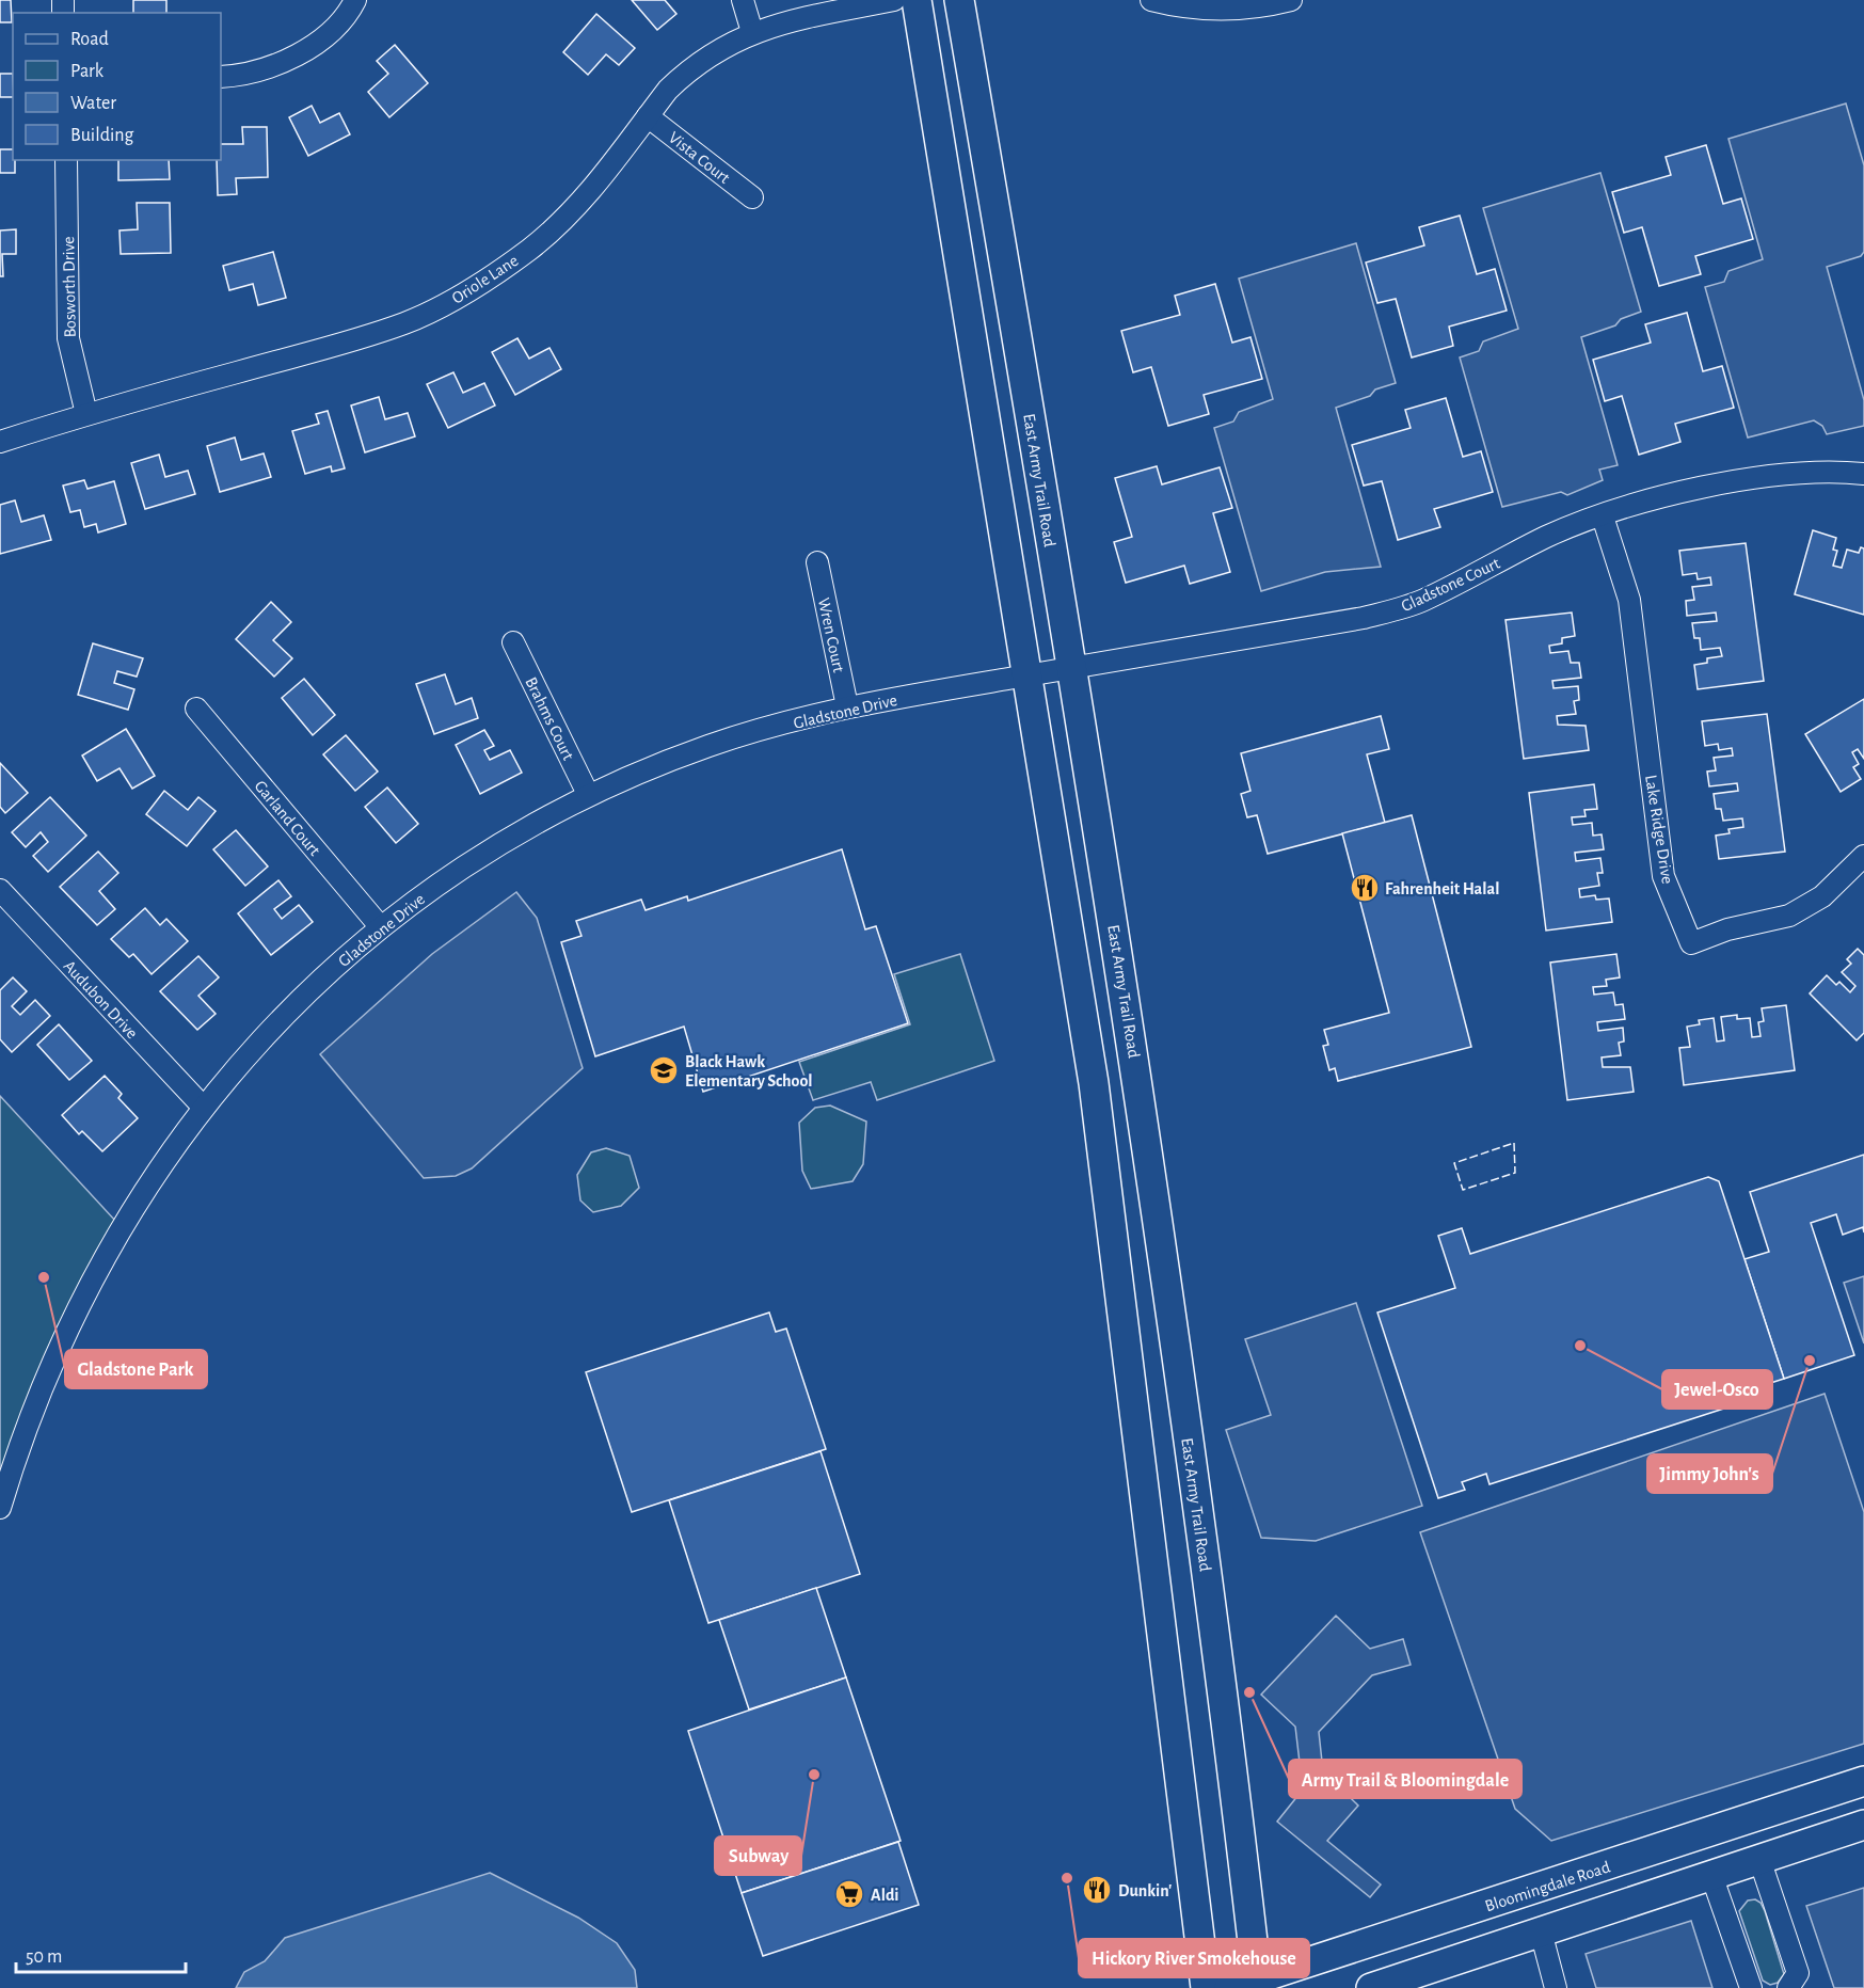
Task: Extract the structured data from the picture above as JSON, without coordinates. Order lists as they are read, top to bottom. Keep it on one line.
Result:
{"streets":{"main road":["East Army Trail Road","Bloomingdale Road"],"street":["Vista Court","Oriole Lane","Bosworth Drive","Gladstone Court","Wren Court","Gladstone Drive","Brahms Court","Garland Court","Lake Ridge Drive","Audubon Drive"]},"crossings":[["Vista Court","Oriole Lane"],["Oriole Lane","Bosworth Drive"],["East Army Trail Road","Gladstone Court"],["East Army Trail Road","Bloomingdale Road"],["Gladstone Court","Gladstone Drive"],["Gladstone Court","Lake Ridge Drive"],["Wren Court","Gladstone Drive"],["Gladstone Drive","Brahms Court"],["Gladstone Drive","Garland Court"],["Gladstone Drive","Audubon Drive"]],"places":{"restaurant":["Fahrenheit Halal","Dunkin'"],"school or university":["Black Hawk Elementary School"],"other":["Gladstone Park","Jewel-Osco","Jimmy John's","Army Trail & Bloomingdale","Subway","Hickory River Smokehouse"],"supermarket":["Aldi"]},"legend":["Road","Park","Water","Building"],"scale_bar":"50 m"}
